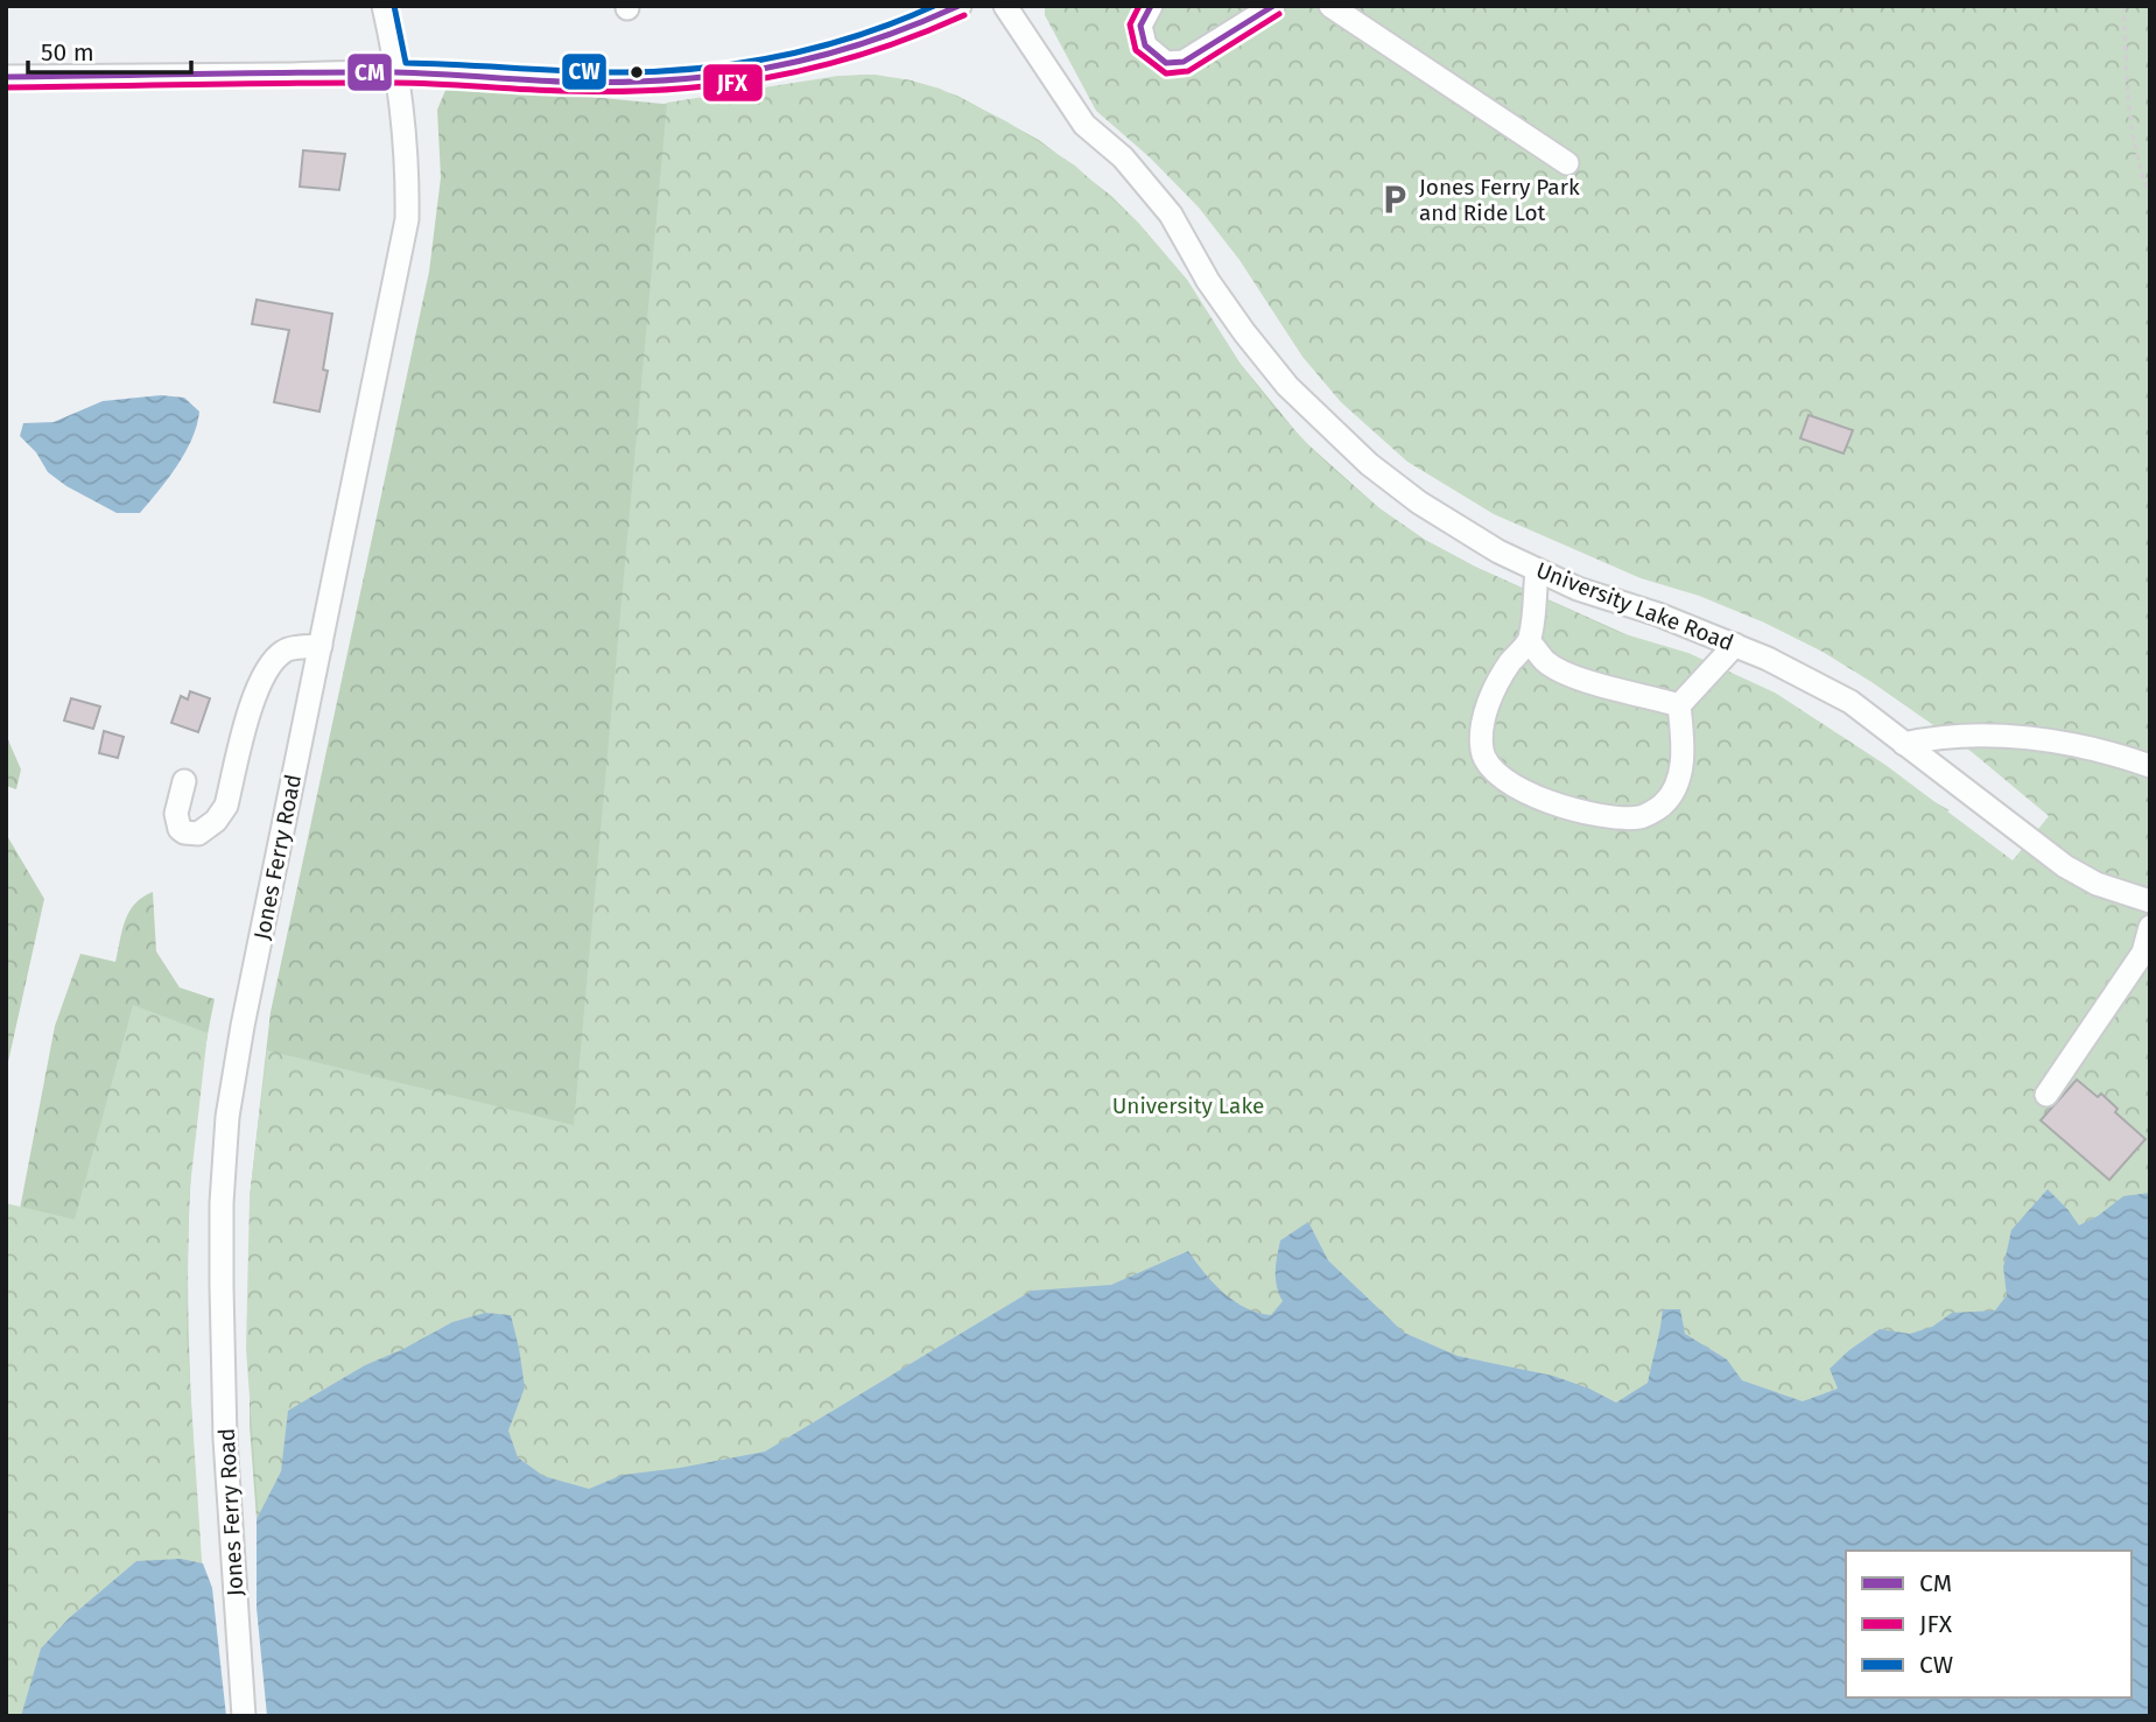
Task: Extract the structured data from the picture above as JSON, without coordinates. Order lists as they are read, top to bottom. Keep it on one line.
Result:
{"streets":{"street":["University Lake Road","Jones Ferry Road"]},"parks":["University Lake"],"places":{"parking":["Jones Ferry Park and Ride Lot"]},"lines":["transit line CM","transit line JFX","transit line CW"],"legend":["CM","JFX","CW"],"scale_bar":"50 m"}
